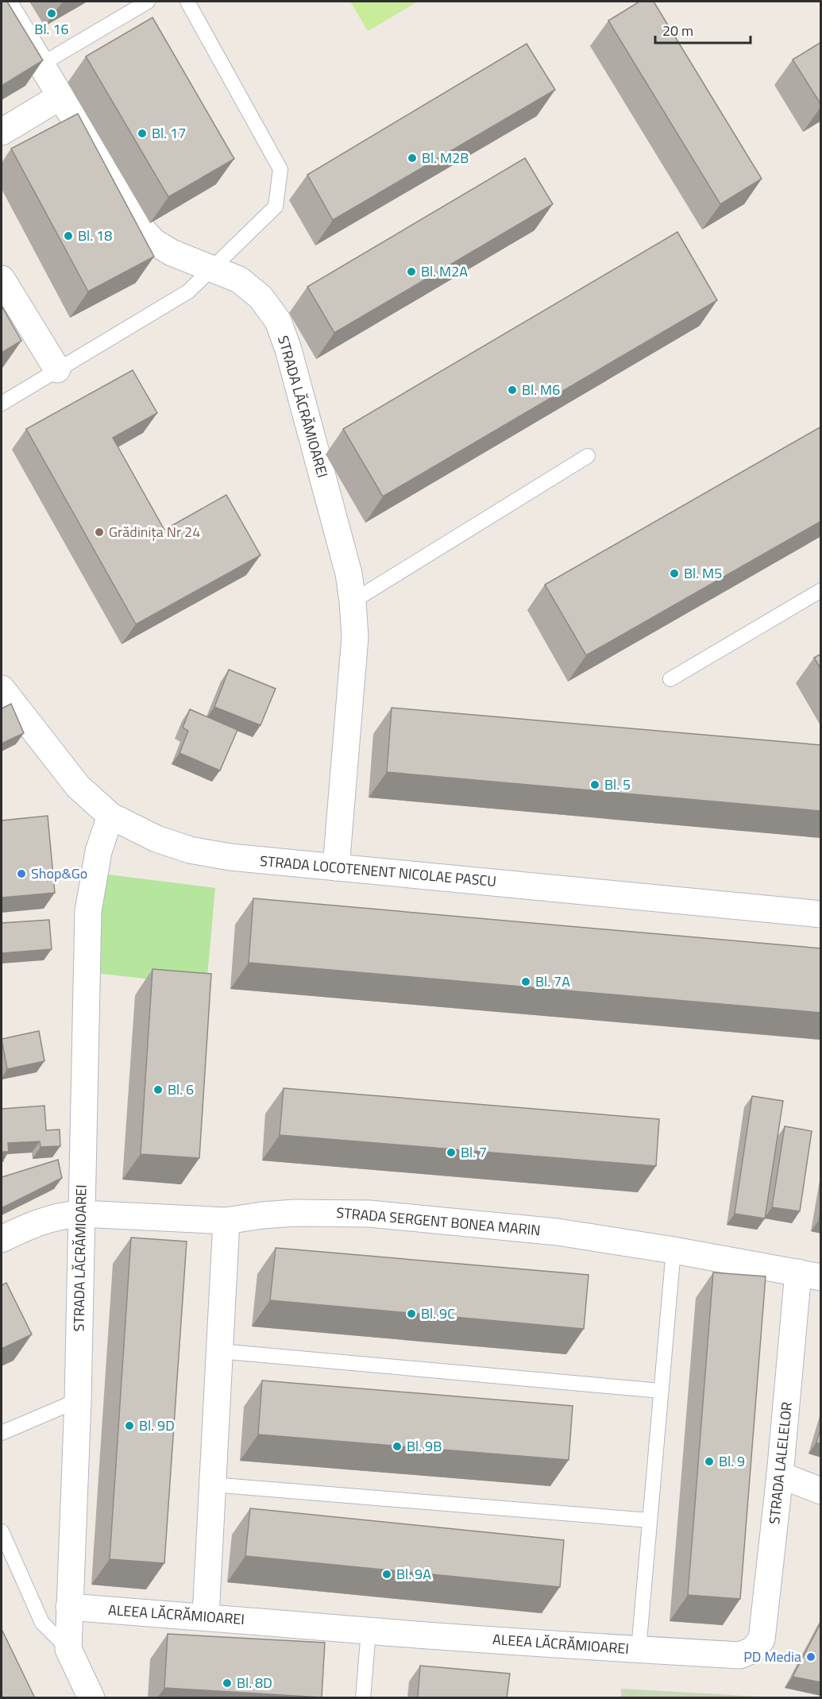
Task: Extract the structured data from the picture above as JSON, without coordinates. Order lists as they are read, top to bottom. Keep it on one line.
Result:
{"streets":{"street":["STRADA LĂCRĂMIOAREI","STRADA LOCOTENENT NICOLAE PASCU","STRADA SERGENT BONEA MARIN","STRADA LALELELOR","ALEEA LĂCRĂMIOAREI"]},"crossings":[["STRADA LĂCRĂMIOAREI","STRADA LOCOTENENT NICOLAE PASCU"],["STRADA LĂCRĂMIOAREI","STRADA SERGENT BONEA MARIN"],["STRADA LĂCRĂMIOAREI","ALEEA LĂCRĂMIOAREI"],["STRADA SERGENT BONEA MARIN","STRADA LALELELOR"],["STRADA LALELELOR","ALEEA LĂCRĂMIOAREI"]],"places":["Bl. 16","Bl. 17","Bl. M2B","Bl. 18","Bl. M2A","Bl. M6","Grădinița Nr 24","Bl. M5","Bl. 5","Shop&Go","Bl. 7A","Bl. 6","Bl. 7","Bl. 9C","Bl. 9D","Bl. 9B","Bl. 9","Bl. 9A","PD Media","Bl. 8D"],"scale_bar":"20 m"}
